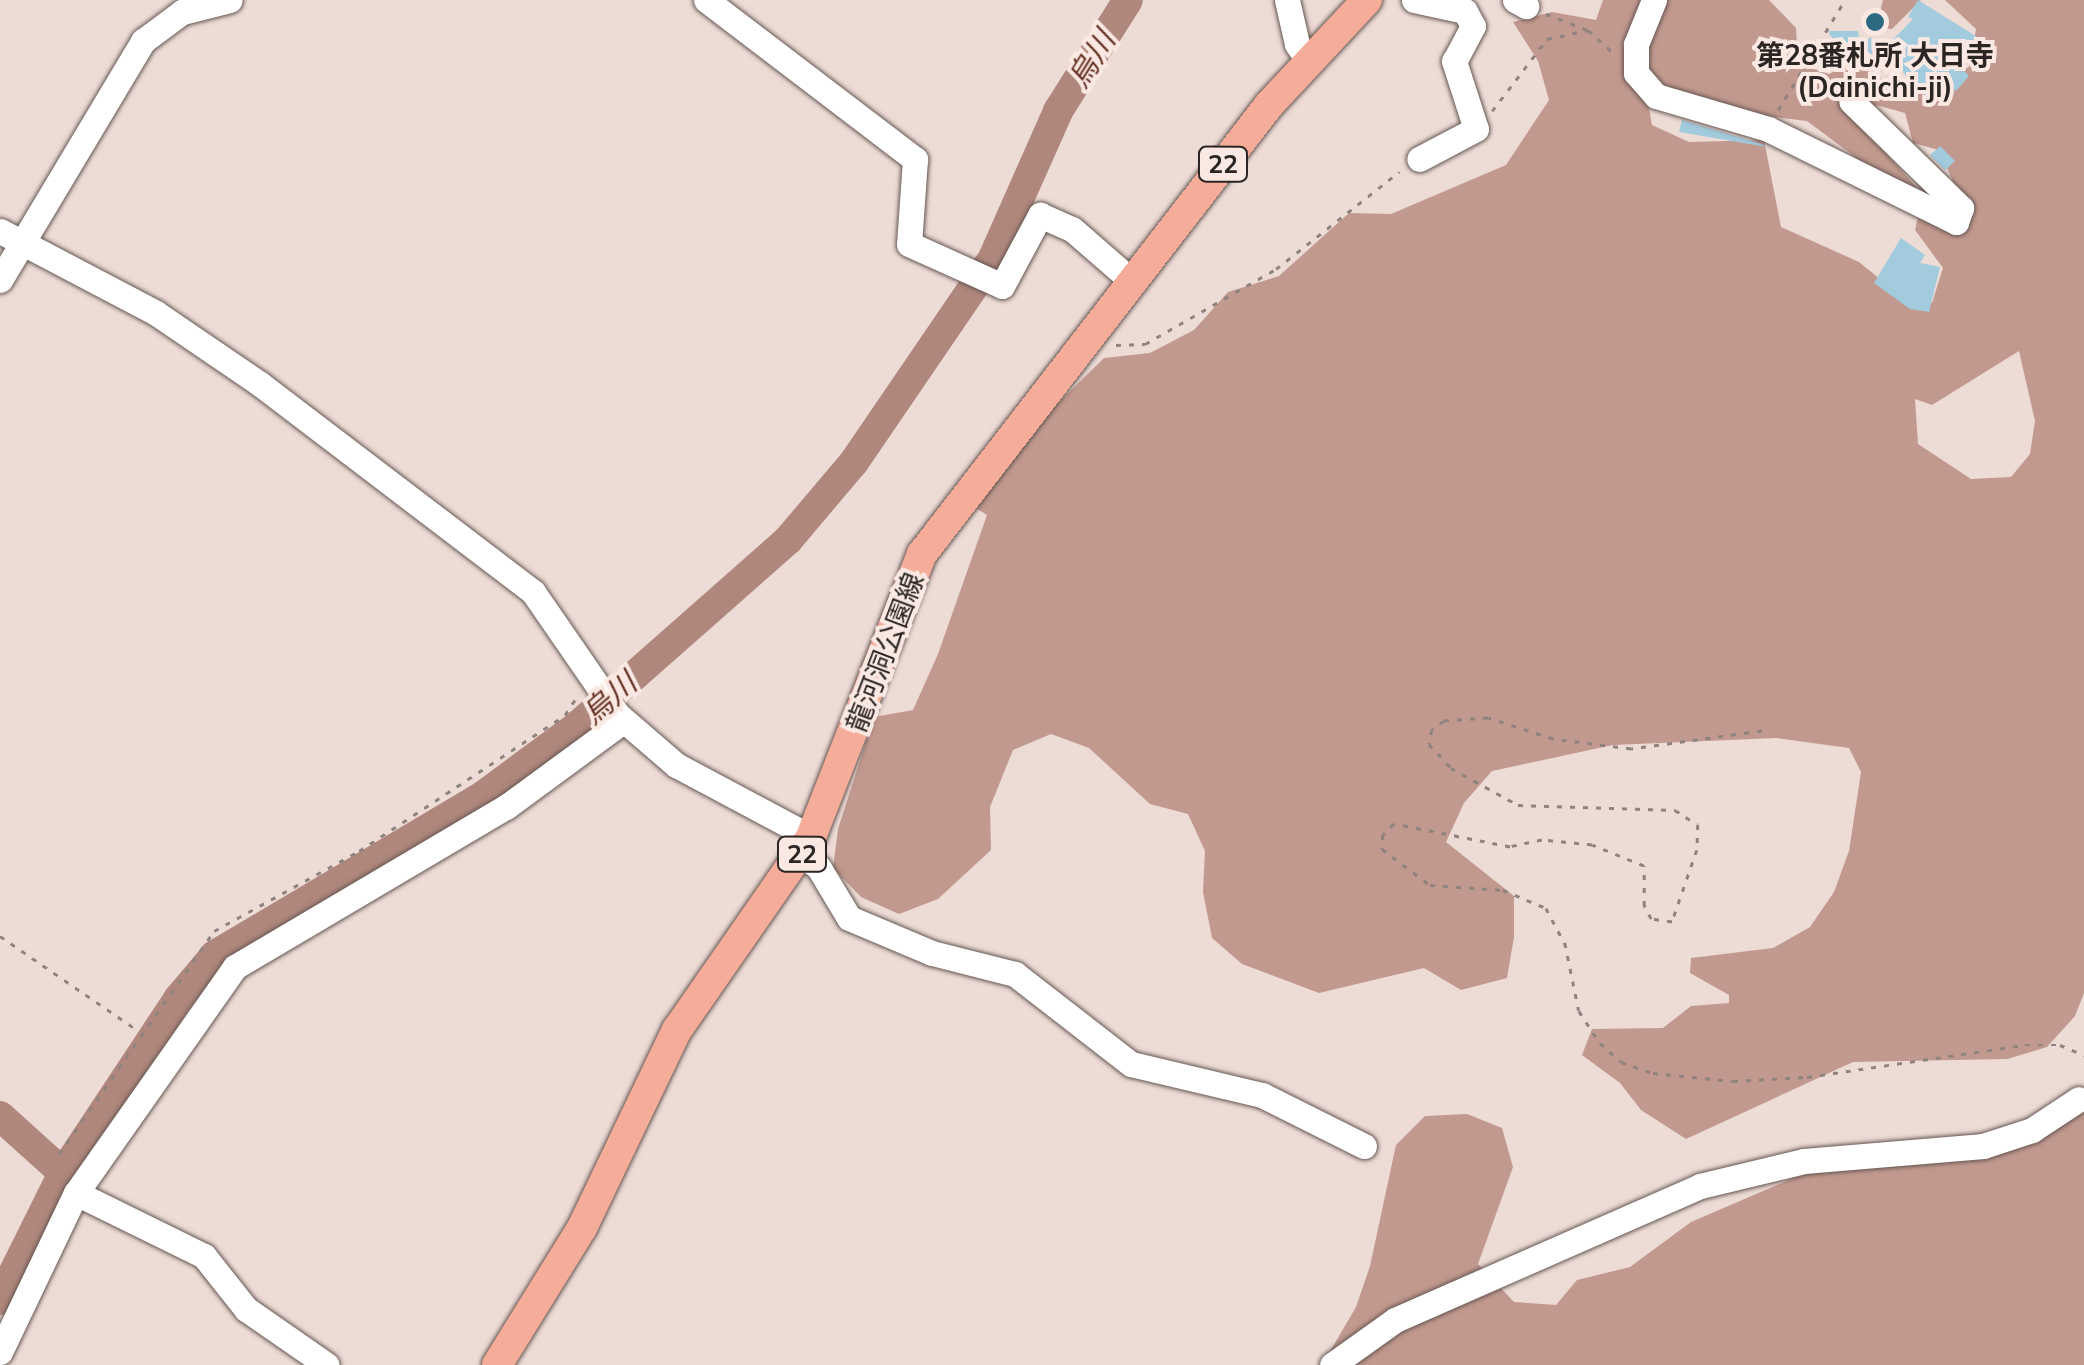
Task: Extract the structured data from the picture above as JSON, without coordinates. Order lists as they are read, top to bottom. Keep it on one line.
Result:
{"streets":{"main road":["22","龍河洞公園線"]},"water":["烏川"],"places":["第28番札所 大日寺 (Dainichi-ji)"]}
